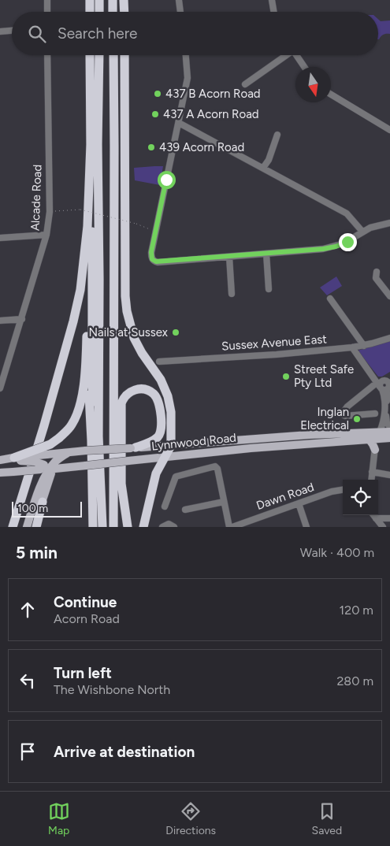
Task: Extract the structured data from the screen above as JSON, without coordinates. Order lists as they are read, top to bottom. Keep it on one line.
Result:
{"streets":{"main road":["Lynnwood Road"],"street":["Alcade Road","Sussex Avenue East","Dawn Road"]},"places":["437 B Acorn Road","437 A Acorn Road","439 Acorn Road","Nails at Sussex","Street Safe Pty Ltd","Inglan Electrical"],"scale_bar":"100 m","north":"bottom","page":{"search":"Search here","scale":"100 m","heading":["5 min","Walk · 400 m"],"list":[["Continue","Acorn Road","120 m"],["Turn left","The Wishbone North","280 m"],"Arrive at destination"],"nav":["Map","Directions","Saved"]}}
